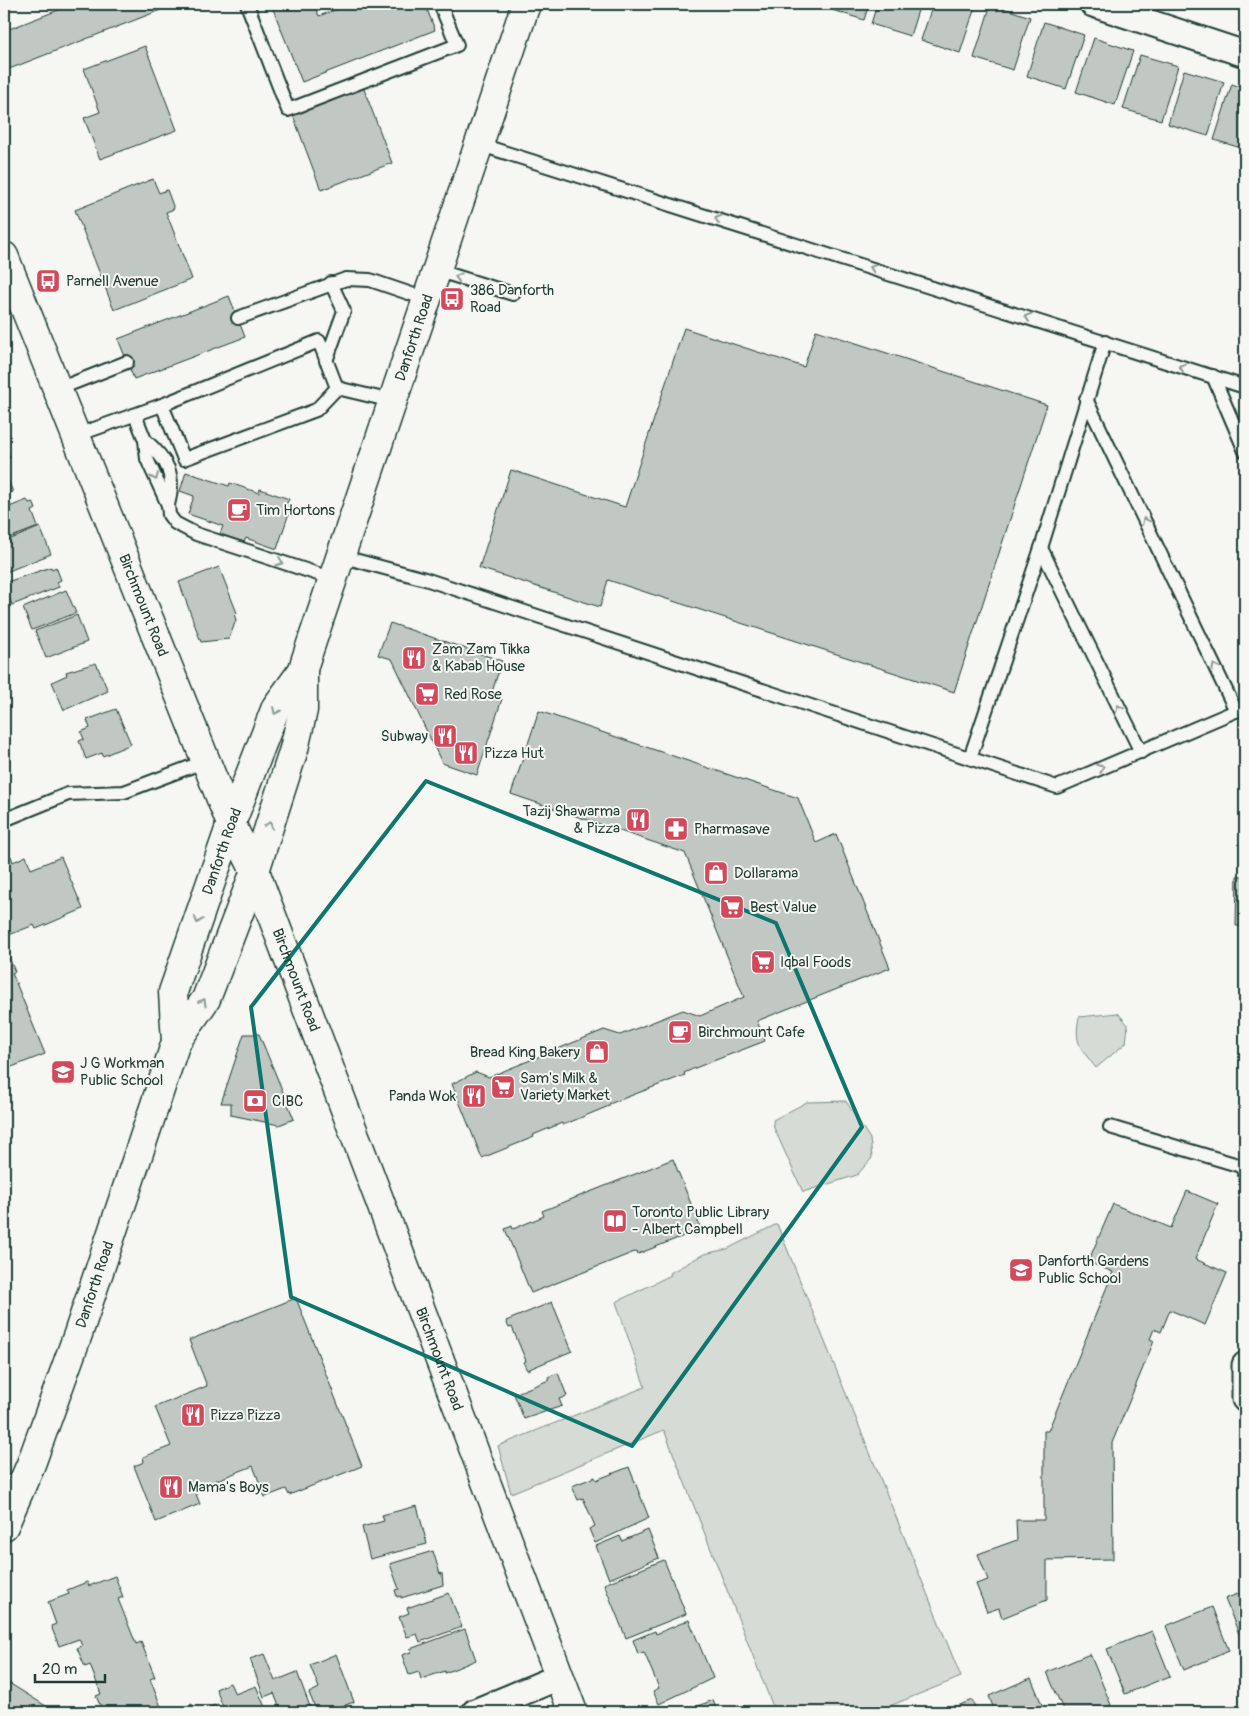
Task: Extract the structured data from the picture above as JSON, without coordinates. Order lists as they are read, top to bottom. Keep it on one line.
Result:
{"streets":{"main road":["Danforth Road","Birchmount Road"]},"crossings":[["Danforth Road","Birchmount Road"]],"places":{"bus stop":["Parnell Avenue","386 Danforth Road"],"cafe":["Tim Hortons","Birchmount Cafe"],"restaurant":["Zam Zam Tikka & Kabab House","Subway","Pizza Hut","Tazij Shawarma & Pizza","Panda Wok","Pizza Pizza","Mama's Boys"],"supermarket":["Red Rose","Best Value","Iqbal Foods","Sam's Milk & Variety Market"],"pharmacy":["Pharmasave"],"shop":["Dollarama","Bread King Bakery"],"school or university":["J G Workman Public School","Danforth Gardens Public School"],"bank":["CIBC"],"library":["Toronto Public Library - Albert Campbell"]},"scale_bar":"20 m"}
